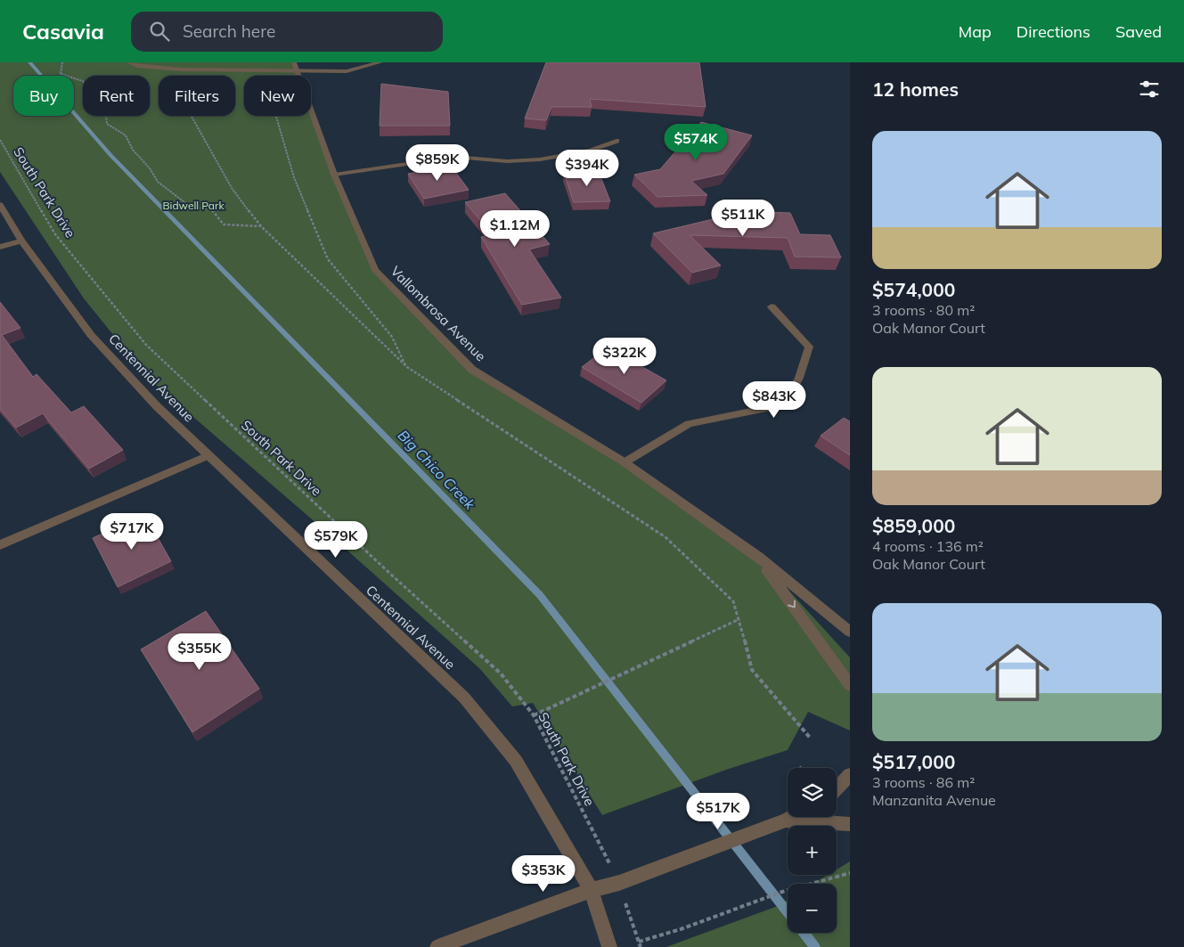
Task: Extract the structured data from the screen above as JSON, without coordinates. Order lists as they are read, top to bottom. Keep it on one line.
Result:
{"streets":{"street":["Vallombrosa Avenue","Centennial Avenue"],"path":["South Park Drive"]},"water":["Big Chico Creek"],"parks":["Bidwell Park"],"page":{"header":"Casavia","search":"Search here","nav":["Map","Directions","Saved"],"heading":"12 homes","chip":["Buy","Rent","Filters","New"],"list":[{"name":"$574,000","note":"3 rooms · 80 m² · Oak Manor Court"},{"name":"$859,000","note":"4 rooms · 136 m² · Oak Manor Court"},{"name":"$517,000","note":"3 rooms · 86 m² · Manzanita Avenue"}],"price":["$574K","$859K","$394K","$511K","$1.12M","$322K","$843K","$717K","$579K","$355K","$517K","$353K"],"map_buttons":["+","−"]}}
